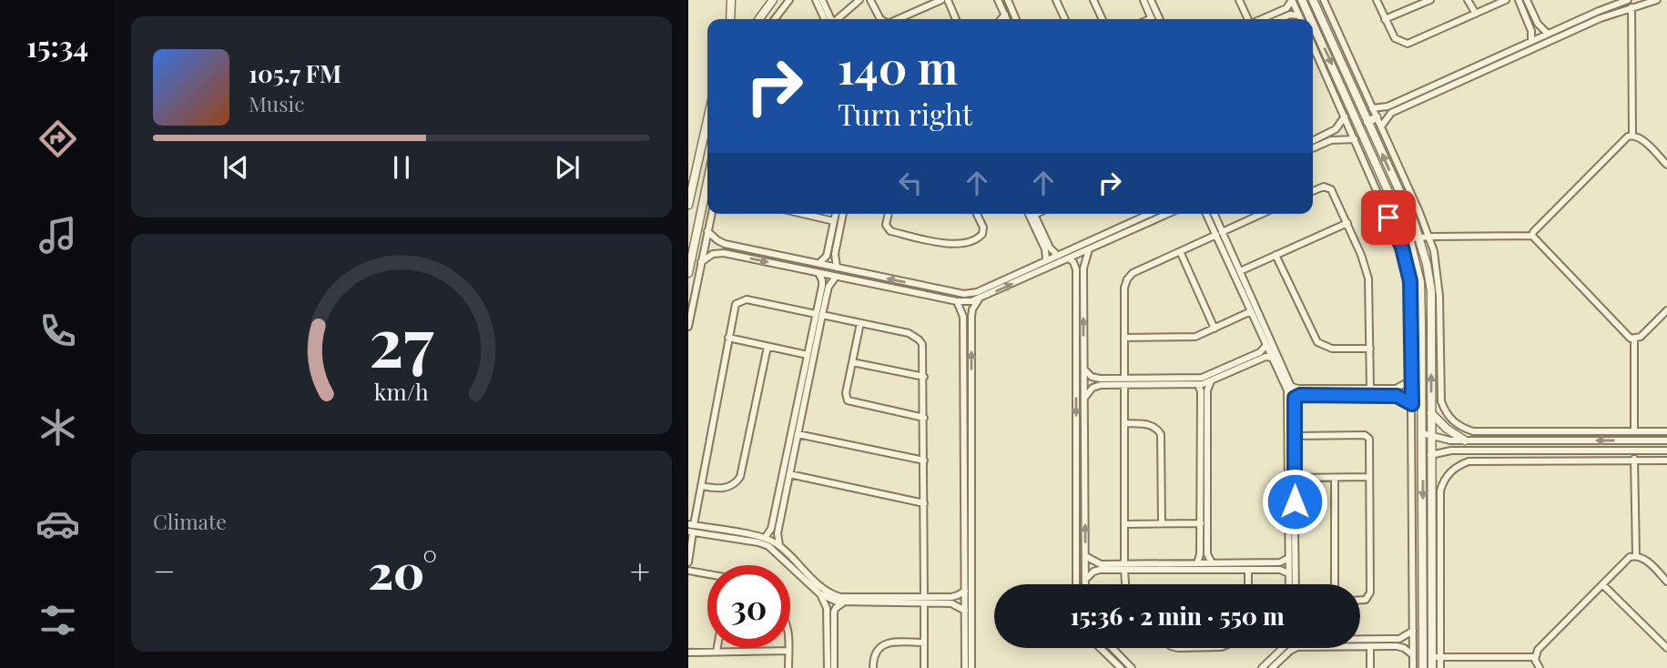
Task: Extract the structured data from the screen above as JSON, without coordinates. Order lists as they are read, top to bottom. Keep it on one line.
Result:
{"page":{"tabs":"15:34","turn":["140 m","Turn right"],"song":["105.7 FM","Music"],"tile":"Climate","heat":["−","20°","+"],"limit":"30","trip":"15:36 · 2 min · 550 m","gauge":["27","km/h"]}}
